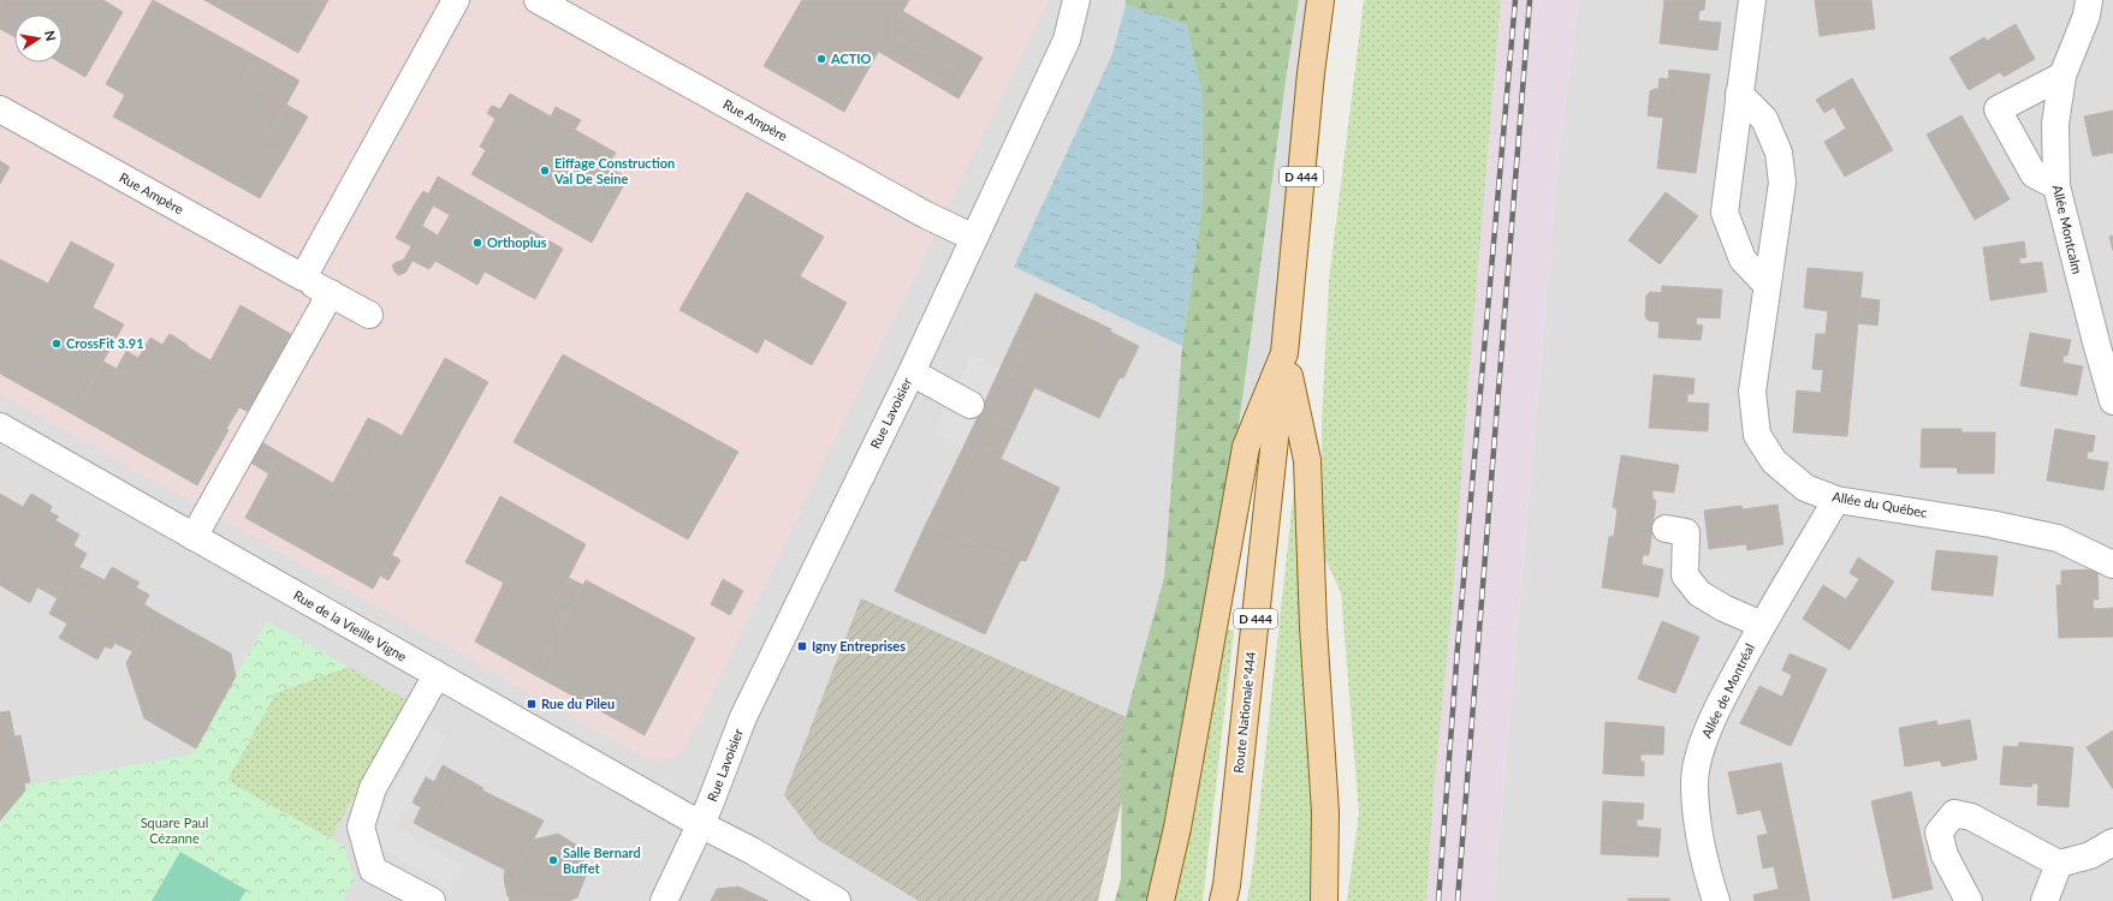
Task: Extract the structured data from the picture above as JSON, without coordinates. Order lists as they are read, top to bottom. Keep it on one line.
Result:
{"streets":{"main road":["D 444","Route Nationale°444"],"street":["Rue Ampère","Allée Montcalm","Rue Lavoisier","Allée du Québec","Rue de la Vieille Vigne","Allée de Montréal"]},"crossings":[["Rue Ampère","Rue Lavoisier"],["D 444","Route Nationale°444"],["Rue Lavoisier","Rue de la Vieille Vigne"],["Allée du Québec","Allée de Montréal"]],"parks":["Square Paul Cézanne"],"places":{"other":["ACTIO","Eiffage Construction Val De Seine","Orthoplus","CrossFit 3.91","Salle Bernard Buffet"],"transit":["Igny Entreprises","Rue du Pileu"]},"north":"right"}
